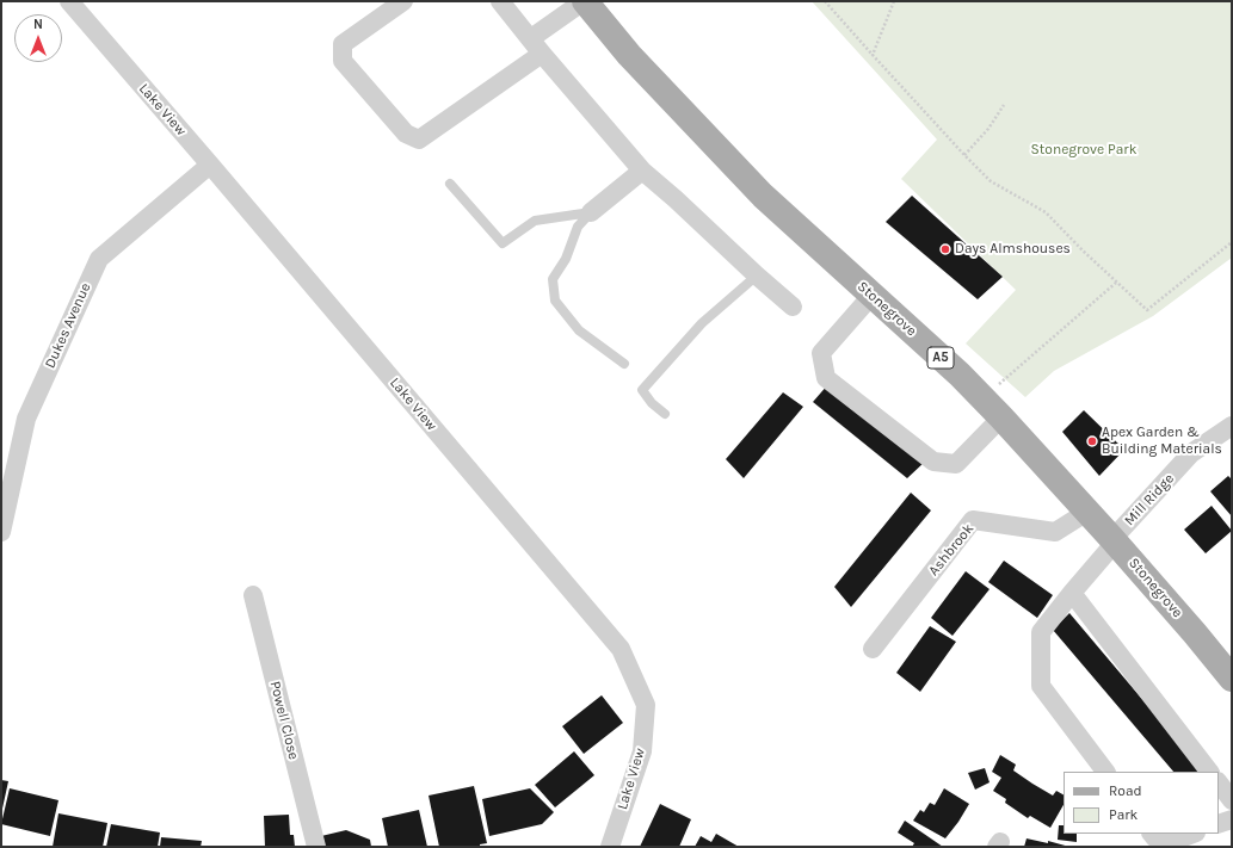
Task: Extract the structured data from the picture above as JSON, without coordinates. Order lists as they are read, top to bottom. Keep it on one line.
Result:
{"streets":{"main road":["Stonegrove","A5"],"street":["Lake View","Dukes Avenue","Mill Ridge","Ashbrook","Powell Close"]},"crossings":[["Lake View","Dukes Avenue"],["Stonegrove","Mill Ridge"],["Stonegrove","Ashbrook"]],"parks":["Stonegrove Park"],"places":["Days Almshouses","Apex Garden & Building Materials"],"legend":["Road","Park"],"north":"top"}
